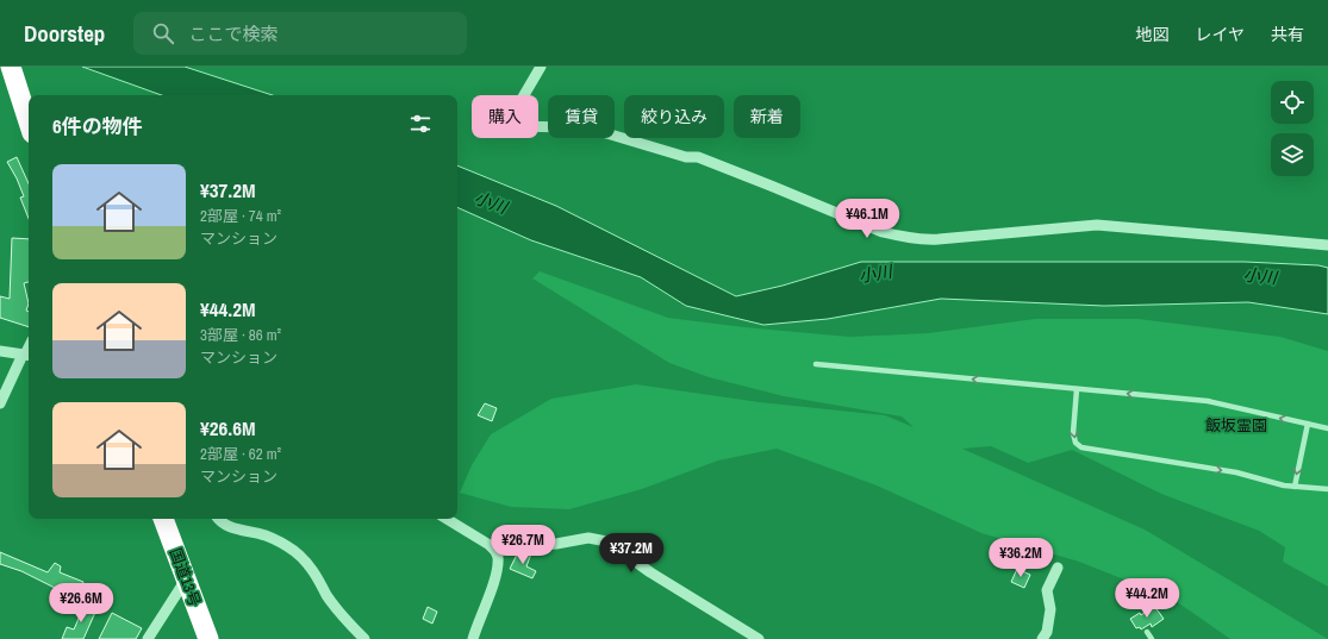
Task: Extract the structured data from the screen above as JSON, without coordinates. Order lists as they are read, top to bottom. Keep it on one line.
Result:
{"streets":{"highway":["国道13号"]},"water":["小川"],"parks":["飯坂霊園"],"page":{"header":"Doorstep","search":"ここで検索","nav":["地図","レイヤ","共有"],"chip":["購入","賃貸","絞り込み","新着"],"heading":"6件の物件","list":[{"name":"¥37.2M","note":"2部屋 · 74 m² · マンション"},{"name":"¥44.2M","note":"3部屋 · 86 m² · マンション"},{"name":"¥26.6M","note":"2部屋 · 62 m² · マンション"}],"price":["¥46.1M","¥26.7M","¥37.2M","¥36.2M","¥44.2M","¥26.6M"]}}
